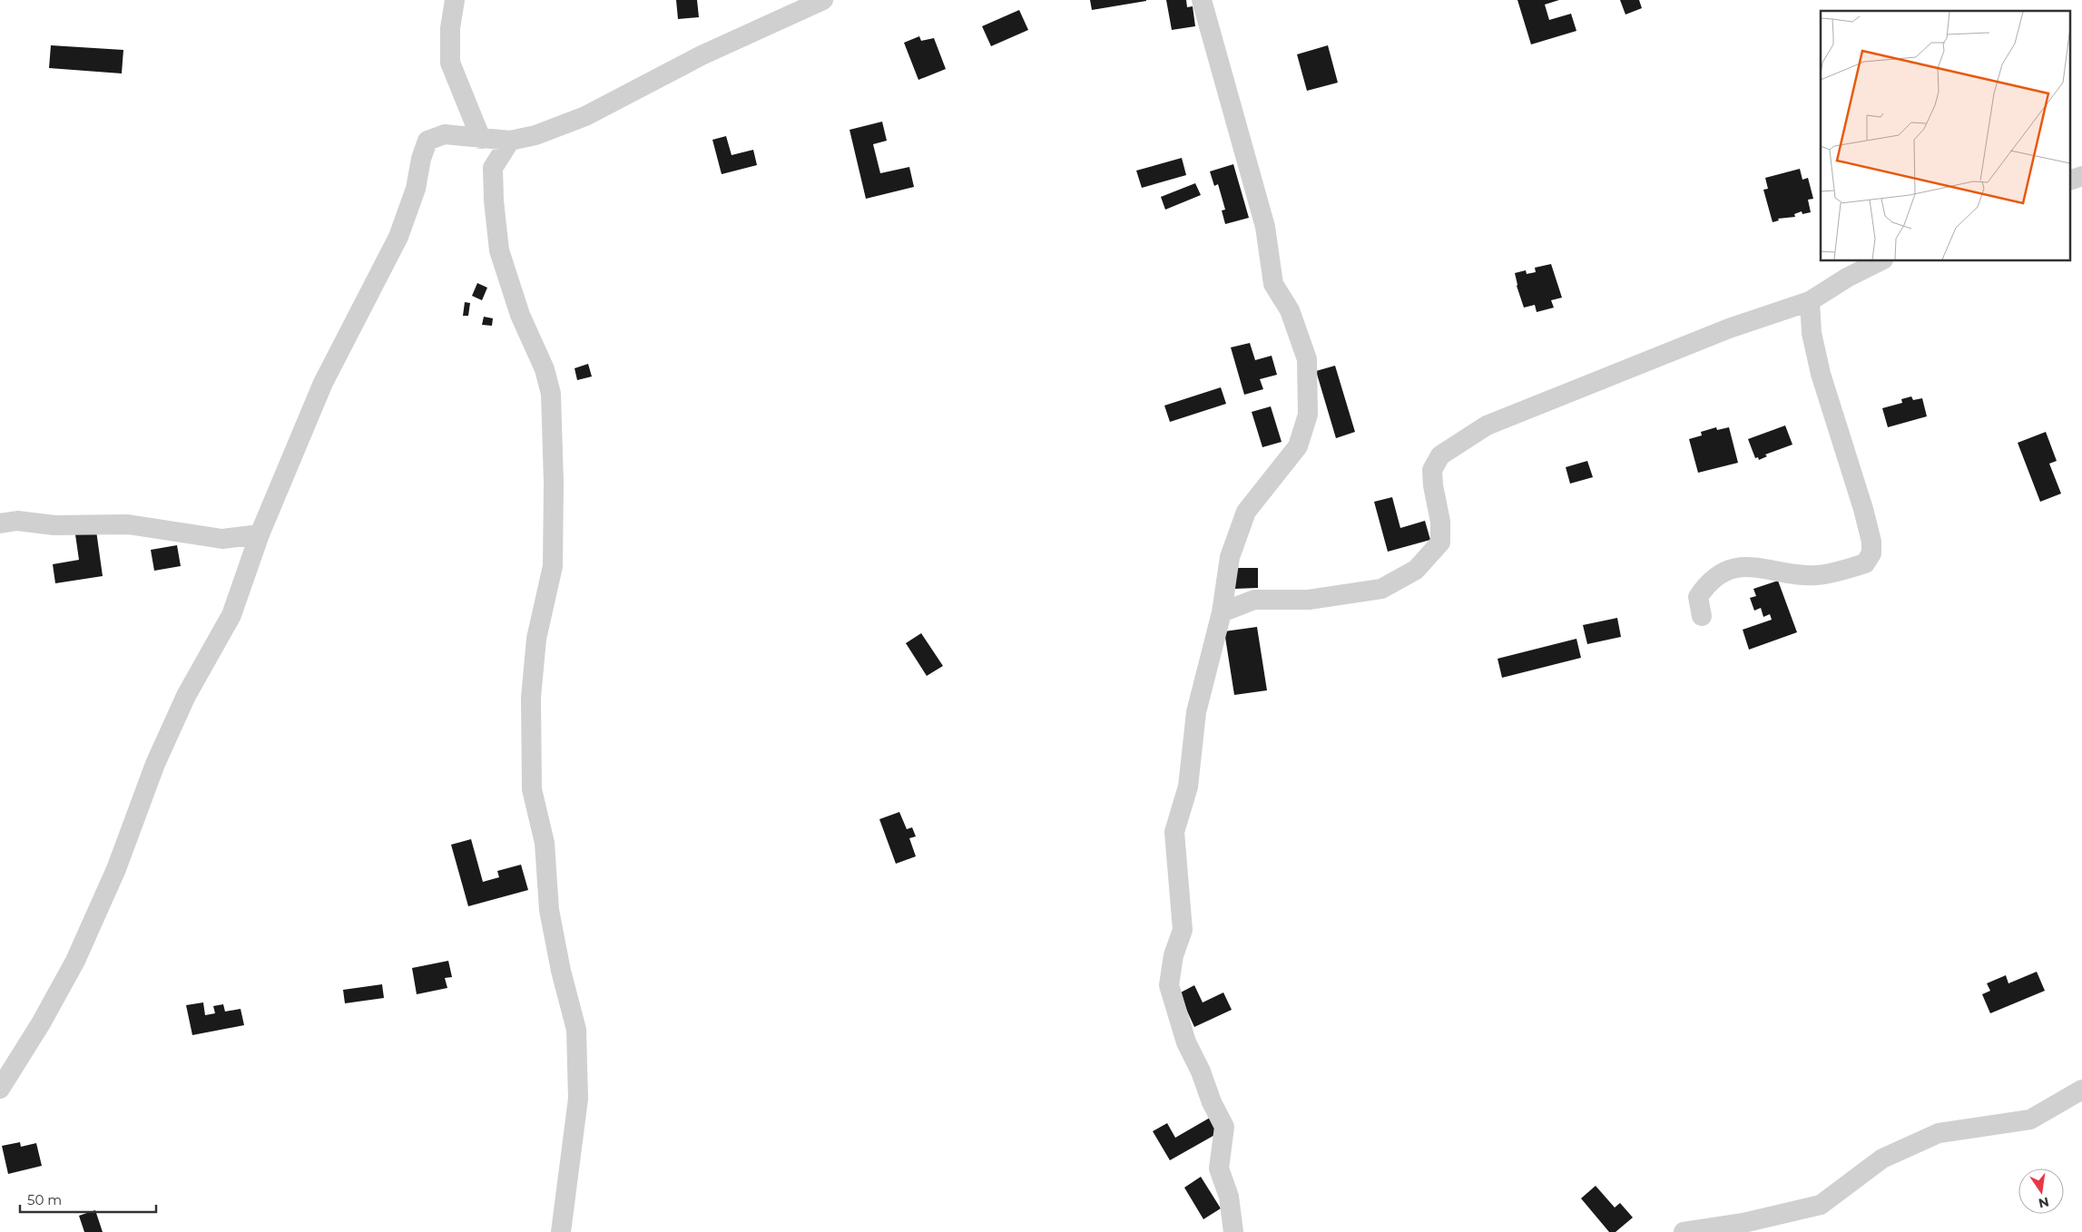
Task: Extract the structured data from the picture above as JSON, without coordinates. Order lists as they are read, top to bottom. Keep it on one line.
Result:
{"scale_bar":"50 m","north":"bottom"}
